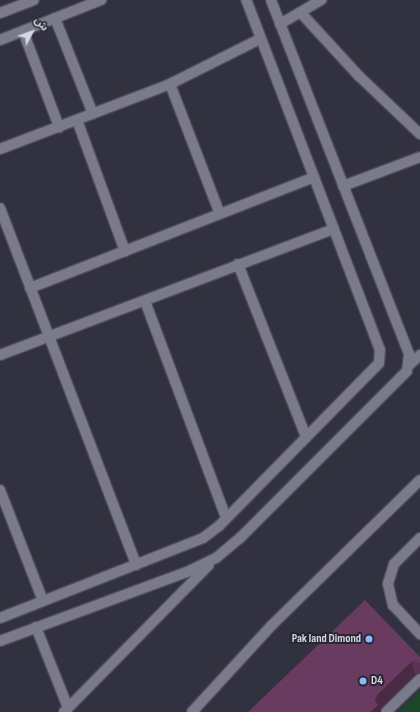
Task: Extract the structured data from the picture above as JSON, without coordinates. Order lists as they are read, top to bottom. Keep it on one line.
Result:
{"places":["Pak land Dimond","D4"],"north":"top right"}
